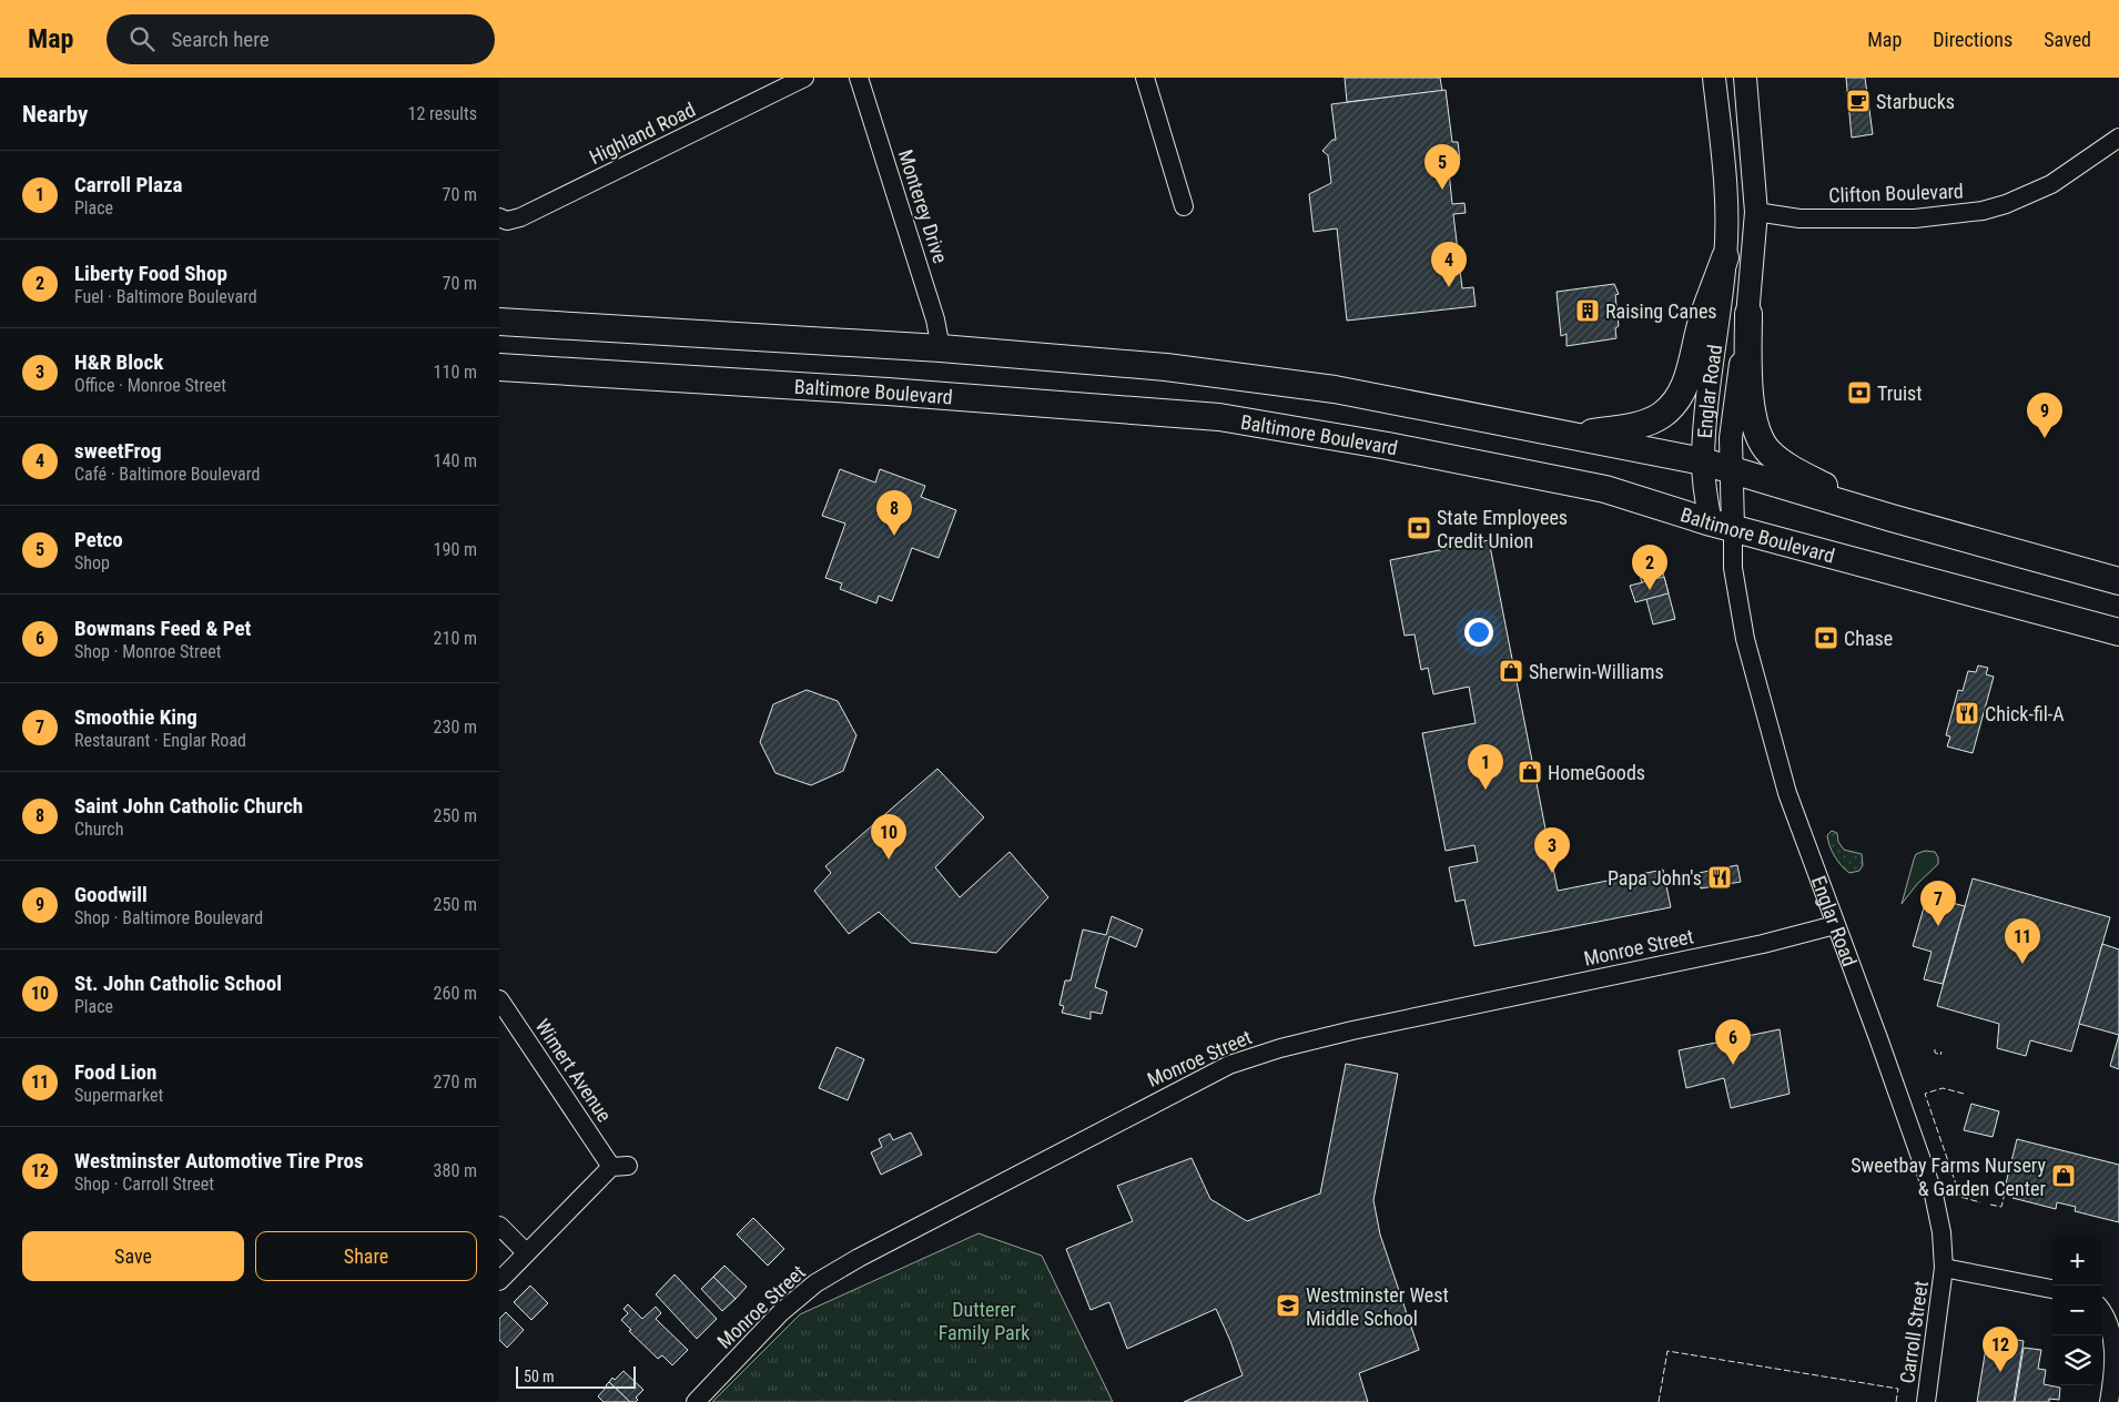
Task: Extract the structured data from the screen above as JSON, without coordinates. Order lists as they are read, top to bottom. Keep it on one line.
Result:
{"streets":{"highway":["Baltimore Boulevard"],"main road":["Englar Road"],"street":["Highland Road","Clifton Boulevard","Monterey Drive","Monroe Street","Wimert Avenue","Carroll Street"]},"crossings":[["Clifton Boulevard","Englar Road"],["Baltimore Boulevard","Englar Road"],["Englar Road","Monroe Street"],["Englar Road","Carroll Street"]],"parks":["Dutterer Family Park"],"places":{"cafe":["Starbucks"],"building":["Raising Canes"],"bank":["Truist","State Employees Credit Union","Chase"],"shop":["Sherwin-Williams","HomeGoods","Sweetbay Farms Nursery & Garden Center"],"restaurant":["Chick-fil-A","Papa John's"],"school or university":["Westminster West Middle School"]},"scale_bar":"50 m","page":{"header":"Map","search":"Search here","nav":["Map","Directions","Saved"],"heading":["Nearby","12 results"],"pins":["5","4","9","8","2","1","10","3","7","11","6","12"],"list":[{"mark":"1","name":"Carroll Plaza","note":"Place","value":"70 m"},{"mark":"2","name":"Liberty Food Shop","note":"Fuel · Baltimore Boulevard","value":"70 m"},{"mark":"3","name":"H&R Block","note":"Office · Monroe Street","value":"110 m"},{"mark":"4","name":"sweetFrog","note":"Café · Baltimore Boulevard","value":"140 m"},{"mark":"5","name":"Petco","note":"Shop","value":"190 m"},{"mark":"6","name":"Bowmans Feed & Pet","note":"Shop · Monroe Street","value":"210 m"},{"mark":"7","name":"Smoothie King","note":"Restaurant · Englar Road","value":"230 m"},{"mark":"8","name":"Saint John Catholic Church","note":"Church","value":"250 m"},{"mark":"9","name":"Goodwill","note":"Shop · Baltimore Boulevard","value":"250 m"},{"mark":"10","name":"St. John Catholic School","note":"Place","value":"260 m"},{"mark":"11","name":"Food Lion","note":"Supermarket","value":"270 m"},{"mark":"12","name":"Westminster Automotive Tire Pros","note":"Shop · Carroll Street","value":"380 m"}],"buttons":["Save","Share"],"map_buttons":["+","−"],"scale":"50 m"}}
